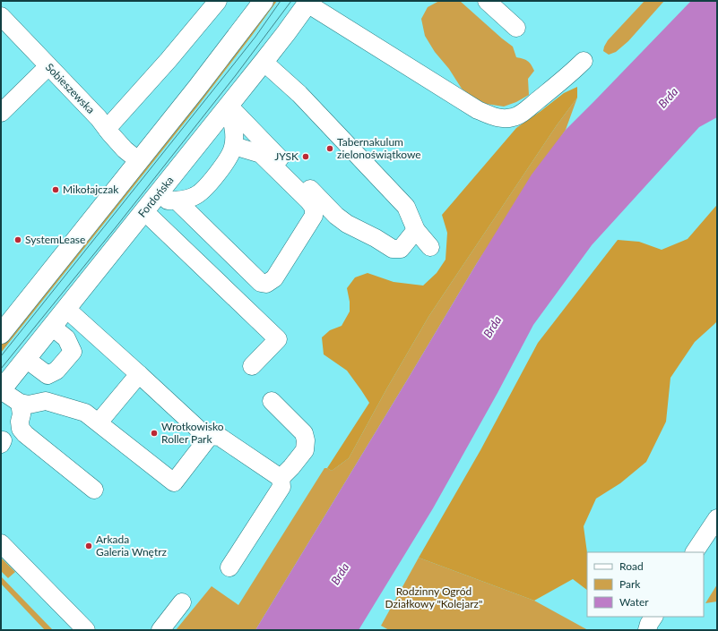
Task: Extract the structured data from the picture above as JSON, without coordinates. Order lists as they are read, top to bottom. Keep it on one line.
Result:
{"streets":{"main road":["Fordońska"],"street":["Sobieszewska"]},"water":["Brda"],"parks":["Rodzinny Ogród Działkowy \"Kolejarz\""],"places":["Tabernakulum zielonoświątkowe","JYSK","Mikołajczak","SystemLease","Wrotkowisko Roller Park","Arkada Galeria Wnętrz"],"legend":["Road","Park","Water"]}
